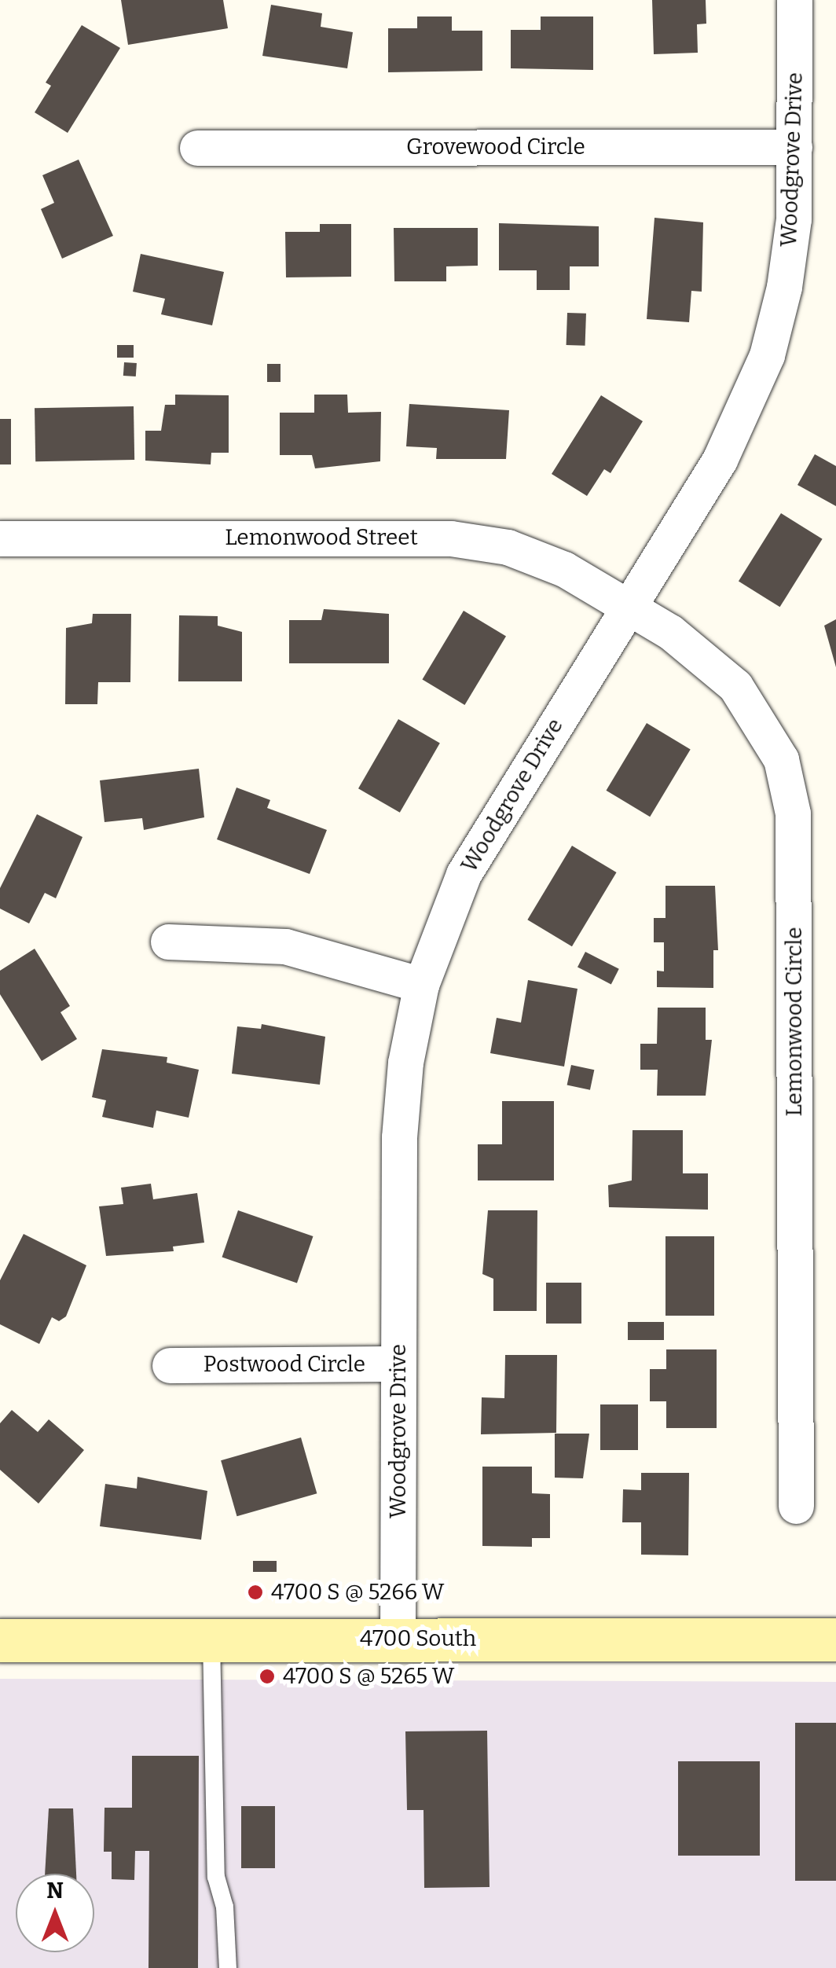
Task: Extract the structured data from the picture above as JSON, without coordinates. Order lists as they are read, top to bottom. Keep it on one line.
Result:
{"streets":{"main road":["4700 South"],"street":["Grovewood Circle","Woodgrove Drive","Lemonwood Street","Lemonwood Circle","Postwood Circle"]},"crossings":[["Grovewood Circle","Woodgrove Drive"],["Woodgrove Drive","Lemonwood Street"],["Woodgrove Drive","Lemonwood Circle"],["Woodgrove Drive","Postwood Circle"],["Woodgrove Drive","4700 South"],["Lemonwood Street","Lemonwood Circle"]],"places":["4700 S @ 5266 W","4700 S @ 5265 W"],"north":"top"}
